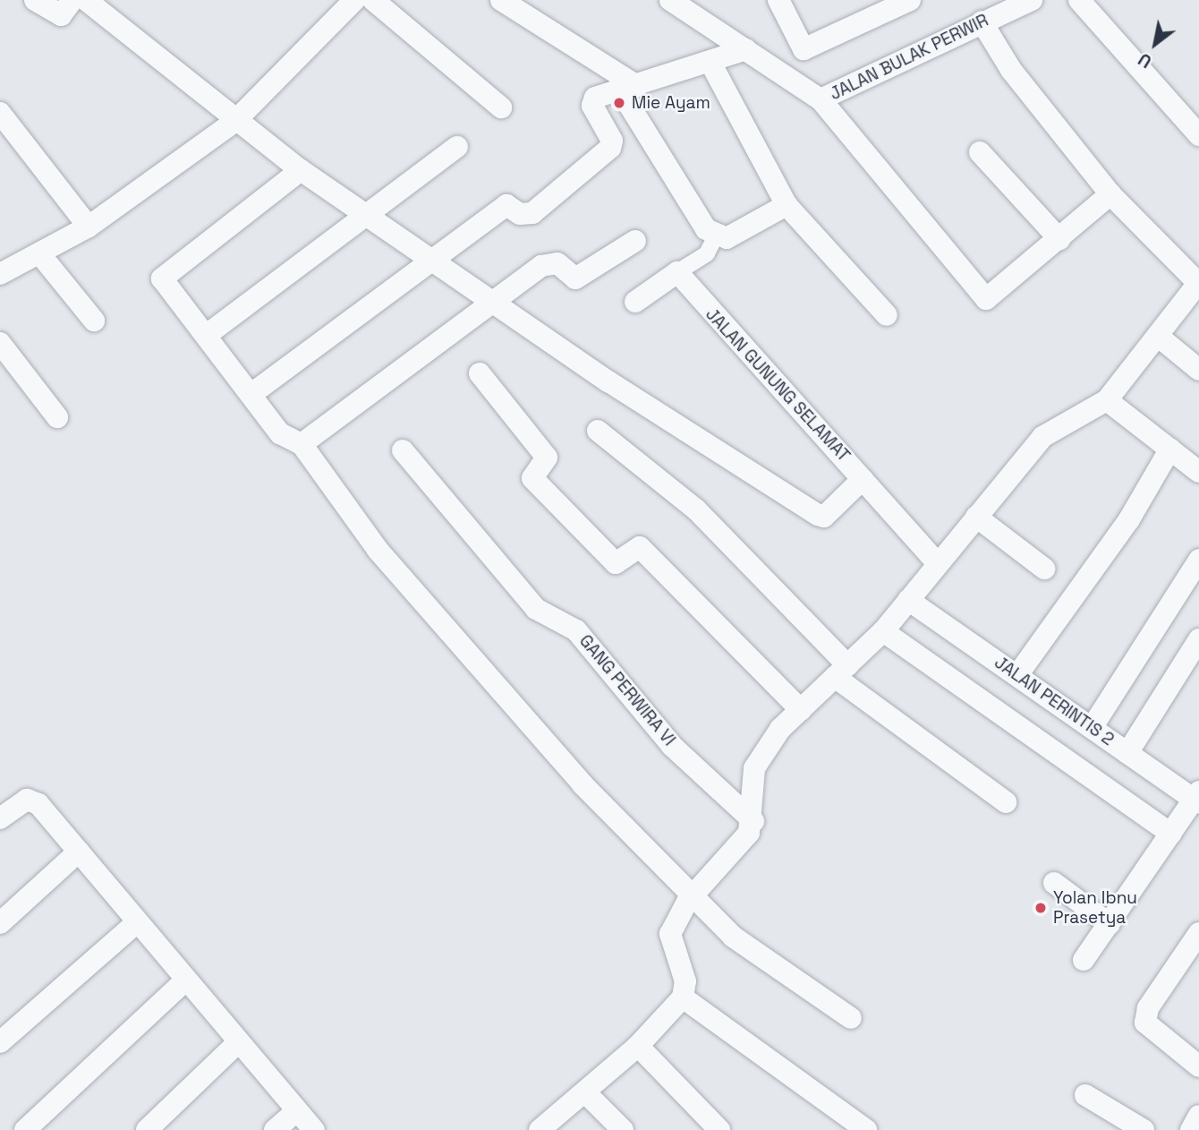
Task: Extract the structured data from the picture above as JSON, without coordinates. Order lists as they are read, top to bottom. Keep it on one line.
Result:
{"streets":{"street":["JALAN BULAK PERWIR","JALAN GUNUNG SELAMAT","GANG PERWIRA VI","JALAN PERINTIS 2"]},"places":["Mie Ayam","Yolan Ibnu Prasetya"],"north":"bottom left"}
